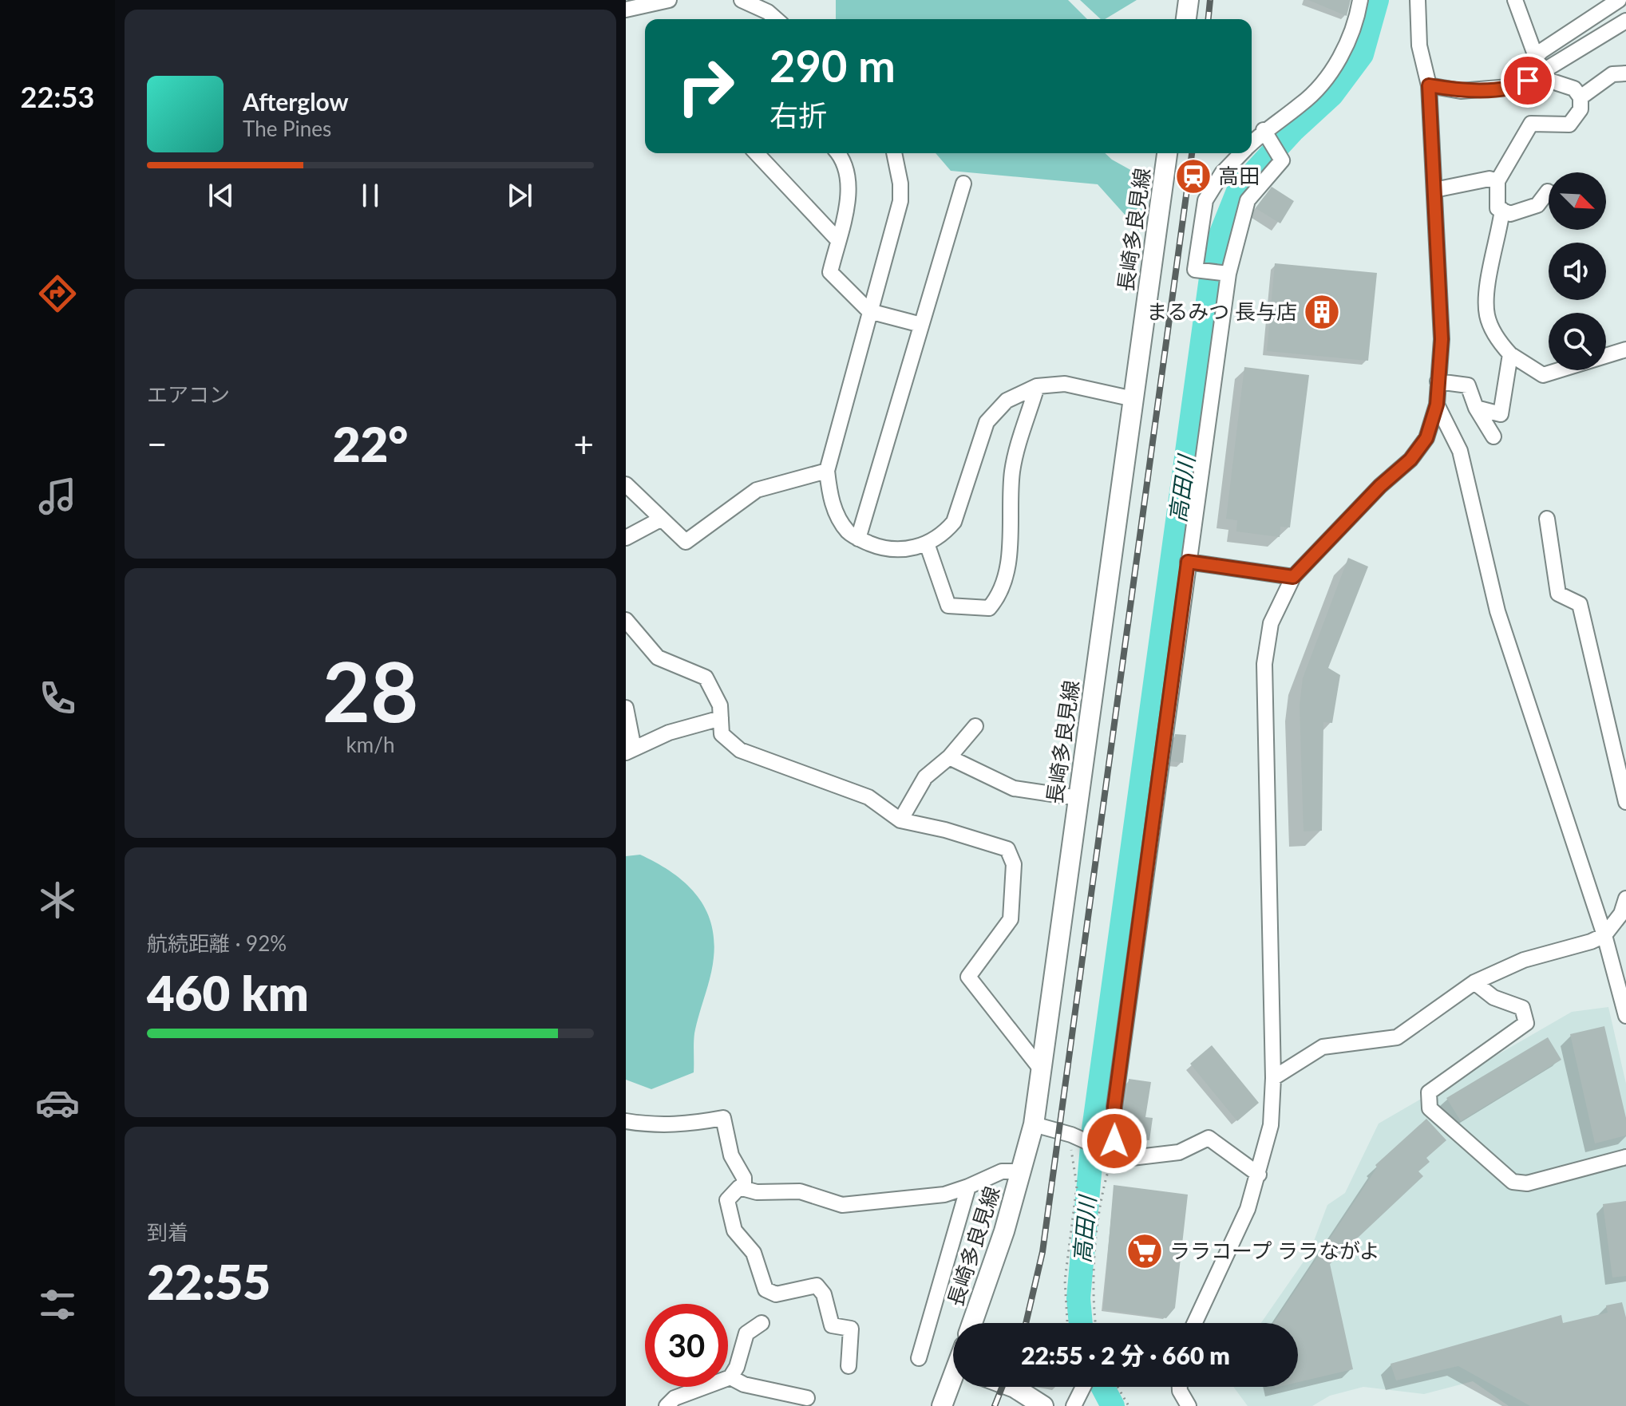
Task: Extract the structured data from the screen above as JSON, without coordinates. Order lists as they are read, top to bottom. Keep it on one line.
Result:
{"streets":{"main road":["長崎多良見線"]},"water":["高田川"],"places":{"station":["高田"],"building":["まるみつ 長与店"],"supermarket":["ララコープ ララながよ"]},"north":"bottom right","page":{"tabs":"22:53","turn":["290 m","右折"],"song":["Afterglow","The Pines"],"tile":["エアコン",["28","km/h"],["航続距離 · 92%","460 km"],["到着","22:55"]],"heat":["−","22°","+"],"limit":"30","trip":"22:55 · 2 分 · 660 m"}}
